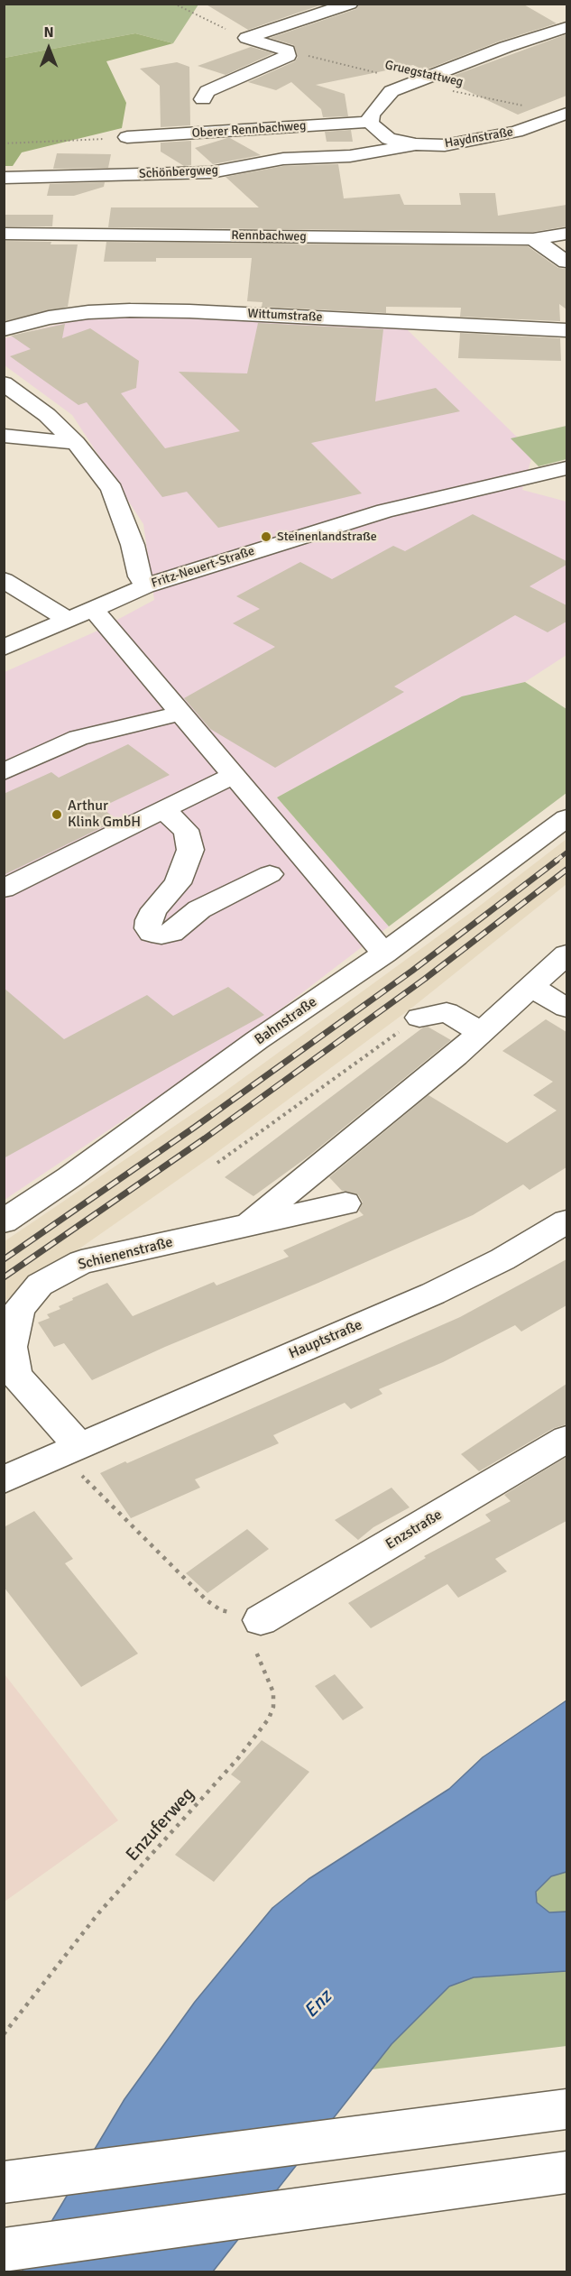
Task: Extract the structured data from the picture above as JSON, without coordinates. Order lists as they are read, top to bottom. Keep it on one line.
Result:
{"streets":{"street":["Oberer Rennbachweg","Haydnstraße","Schönbergweg","Rennbachweg","Wittumstraße","Fritz-Neuert-Straße","Bahnstraße","Schienenstraße","Hauptstraße","Enzstraße"],"path":["Gruegstattweg","Enzuferweg"]},"crossings":[["Oberer Rennbachweg","Haydnstraße"],["Haydnstraße","Schönbergweg"],["Schienenstraße","Hauptstraße"],["Enzstraße","Enzuferweg"]],"water":["Enz"],"places":["Steinenlandstraße","Arthur Klink GmbH"],"north":"top"}
